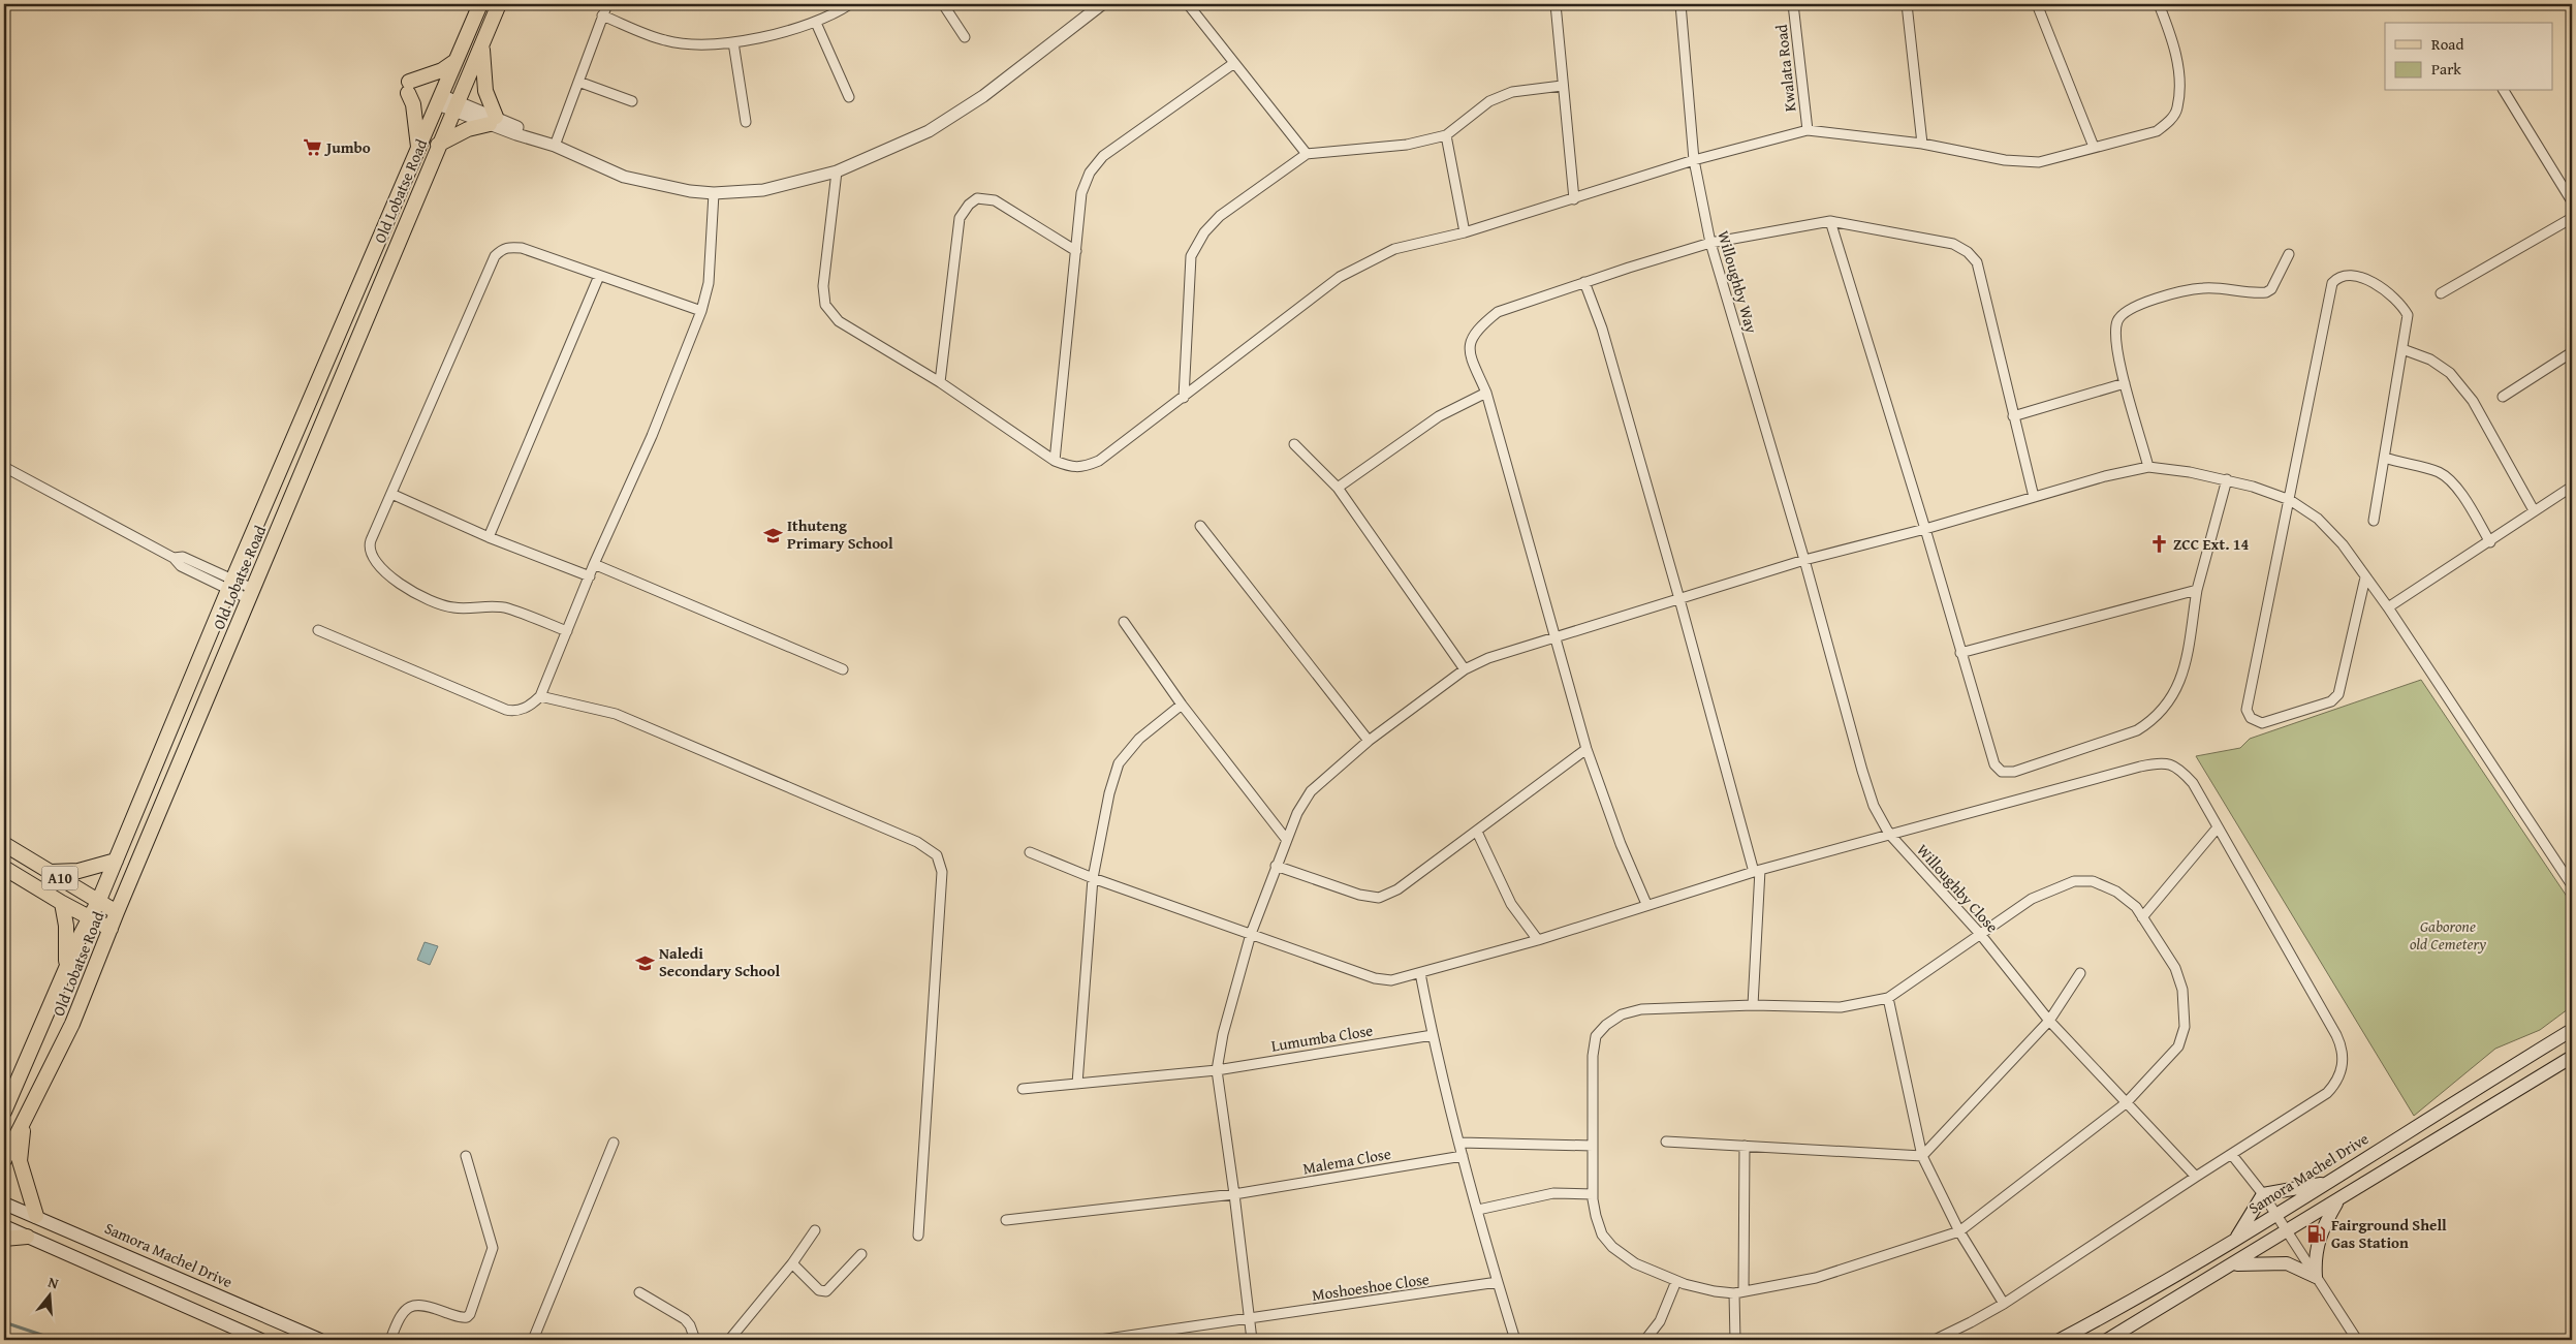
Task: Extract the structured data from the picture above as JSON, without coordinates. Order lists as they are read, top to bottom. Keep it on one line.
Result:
{"streets":{"main road":["Old Lobatse Road","A10","Samora Machel Drive"],"street":["Kwalata Road","Willoughby Way","Willoughby Close","Lumumba Close","Malema Close","Moshoeshoe Close"]},"crossings":[["Old Lobatse Road","A10"],["Willoughby Way","Willoughby Close"]],"parks":["Gaborone old Cemetery"],"places":{"supermarket":["Jumbo"],"school or university":["Ithuteng Primary School","Naledi Secondary School"],"church":["ZCC Ext. 14"],"fuel station":["Fairground Shell Gas Station"]},"legend":["Road","Park"],"north":"top"}
